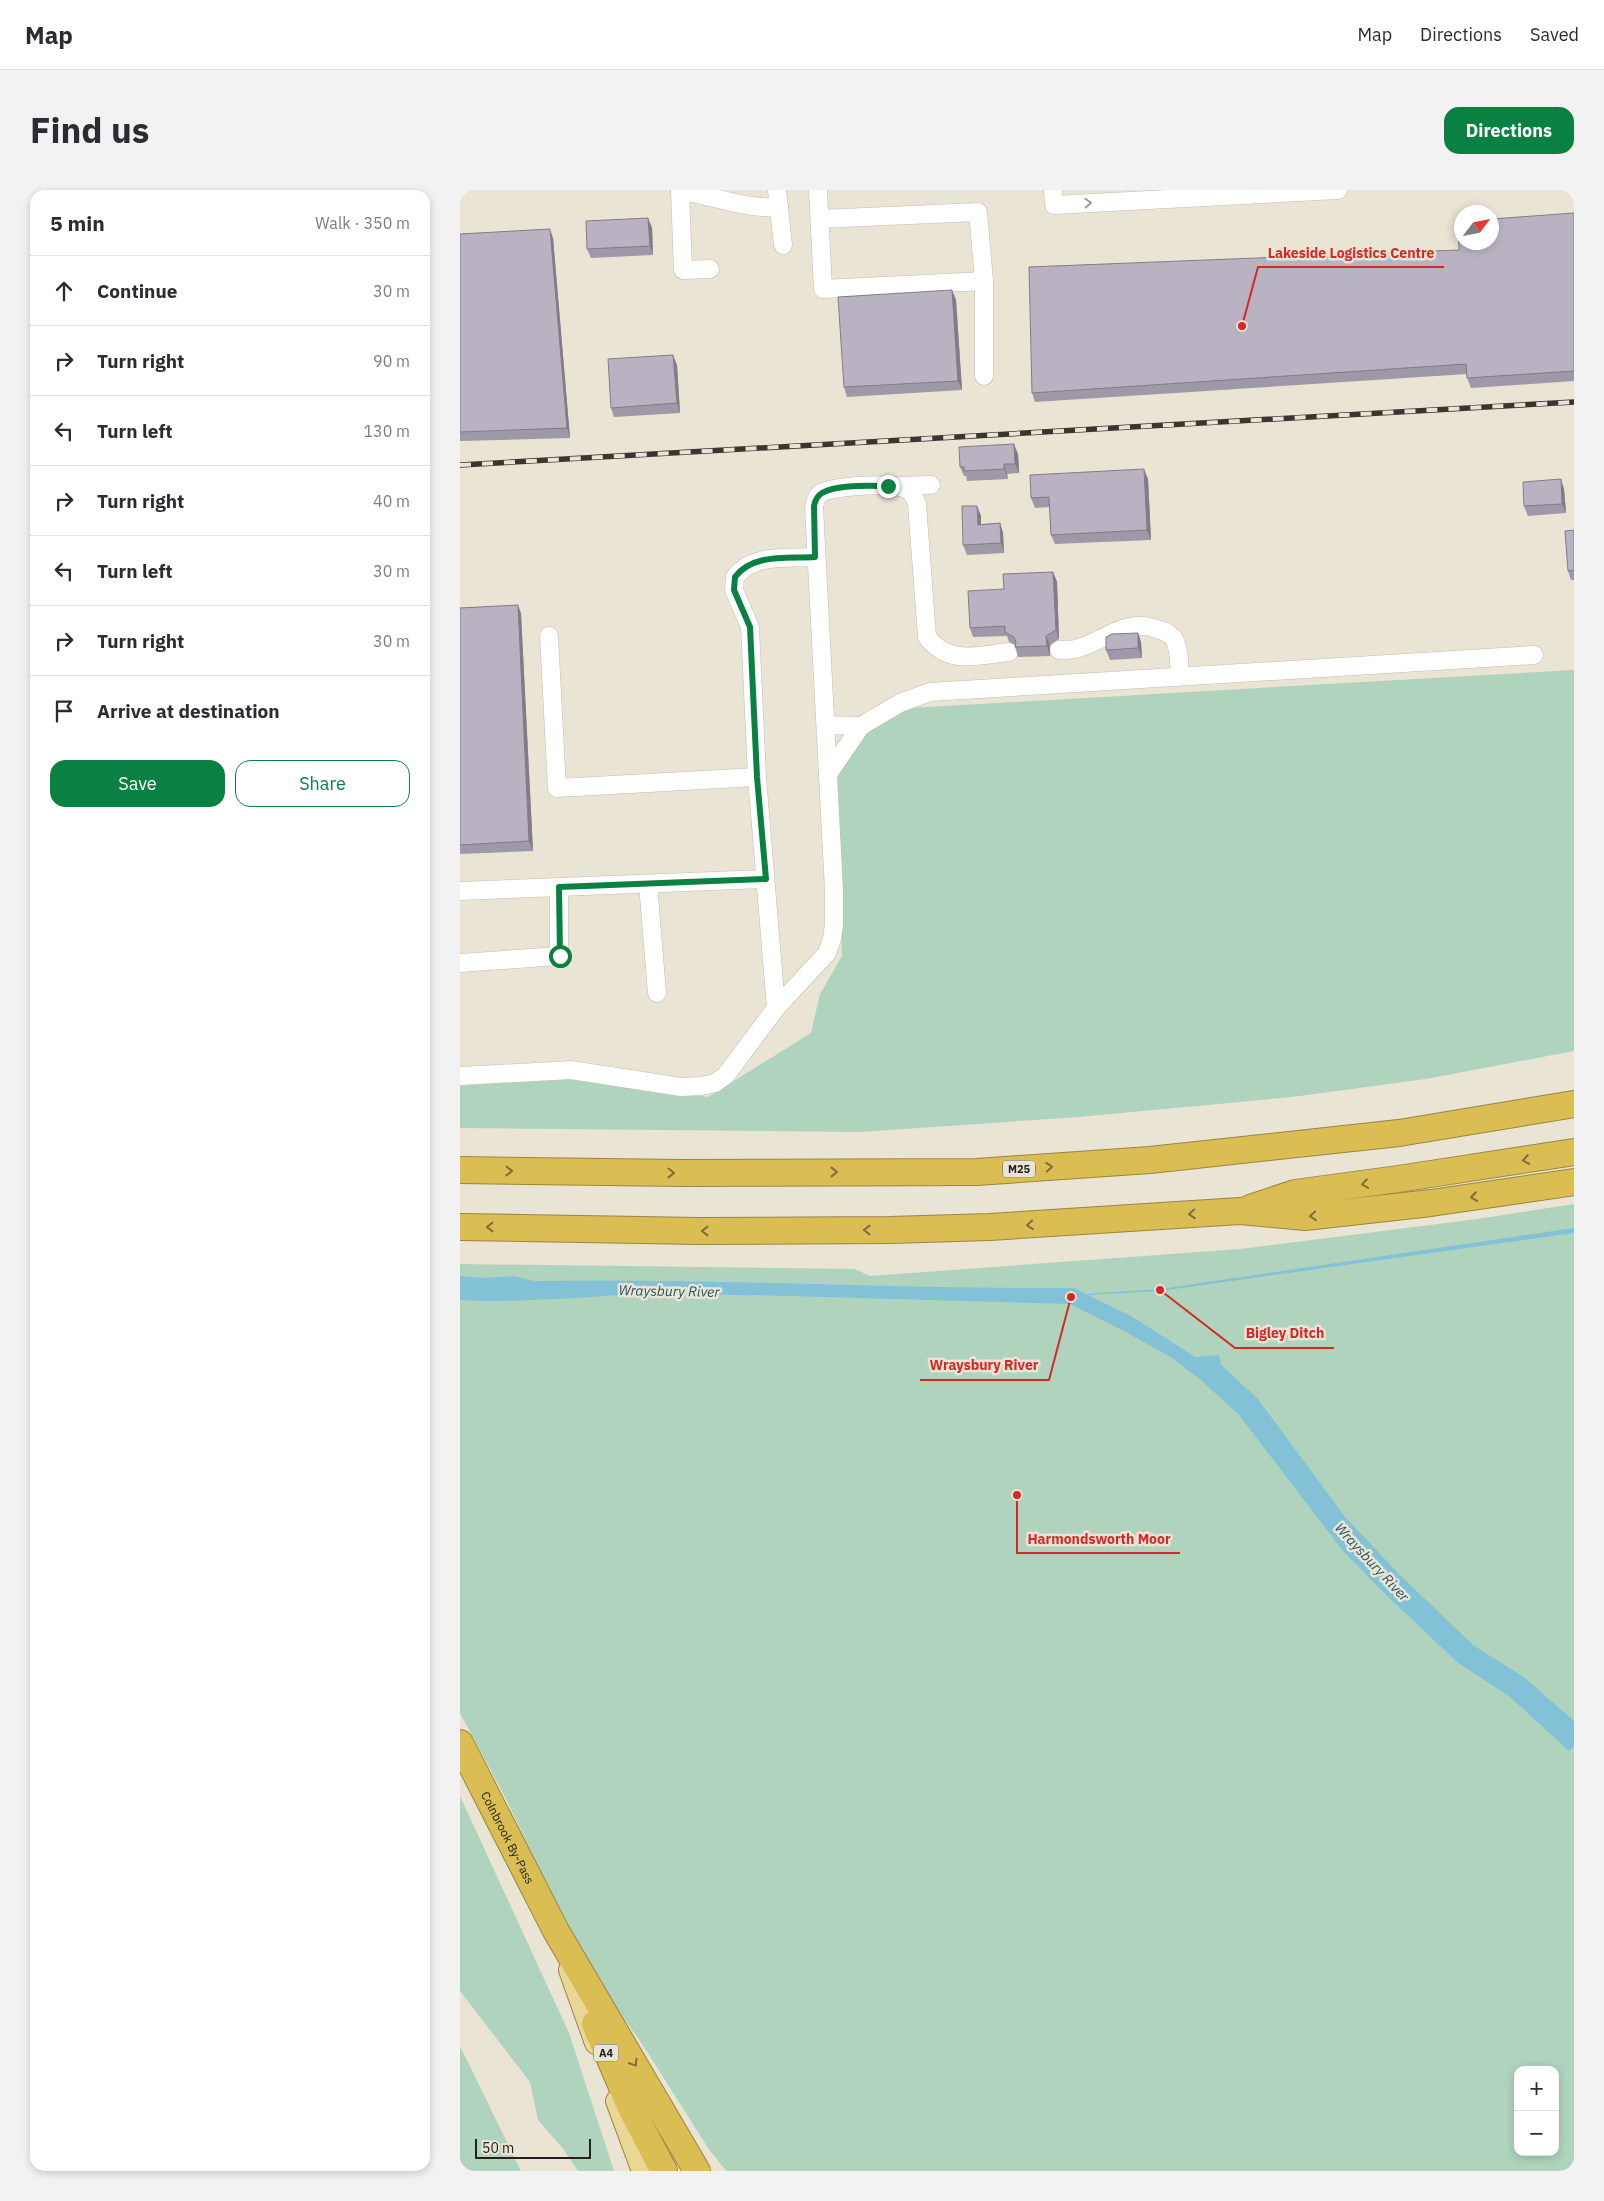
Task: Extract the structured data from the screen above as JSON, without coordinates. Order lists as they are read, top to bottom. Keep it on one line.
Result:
{"streets":{"highway":["M25","Colnbrook By-Pass","A4"]},"crossings":[["Colnbrook By-Pass","A4"]],"water":["Wraysbury River"],"places":["Lakeside Logistics Centre","Bigley Ditch","Wraysbury River","Harmondsworth Moor"],"scale_bar":"50 m","north":"top right","page":{"header":"Map","nav":["Map","Directions","Saved"],"title":"Find us","buttons":["Directions",["Save","Share"]],"heading":["5 min","Walk · 350 m"],"list":[["Continue","30 m"],["Turn right","90 m"],["Turn left","130 m"],["Turn right","40 m"],["Turn left","30 m"],["Turn right","30 m"],"Arrive at destination"],"map_buttons":["+","−"],"scale":"50 m"}}
